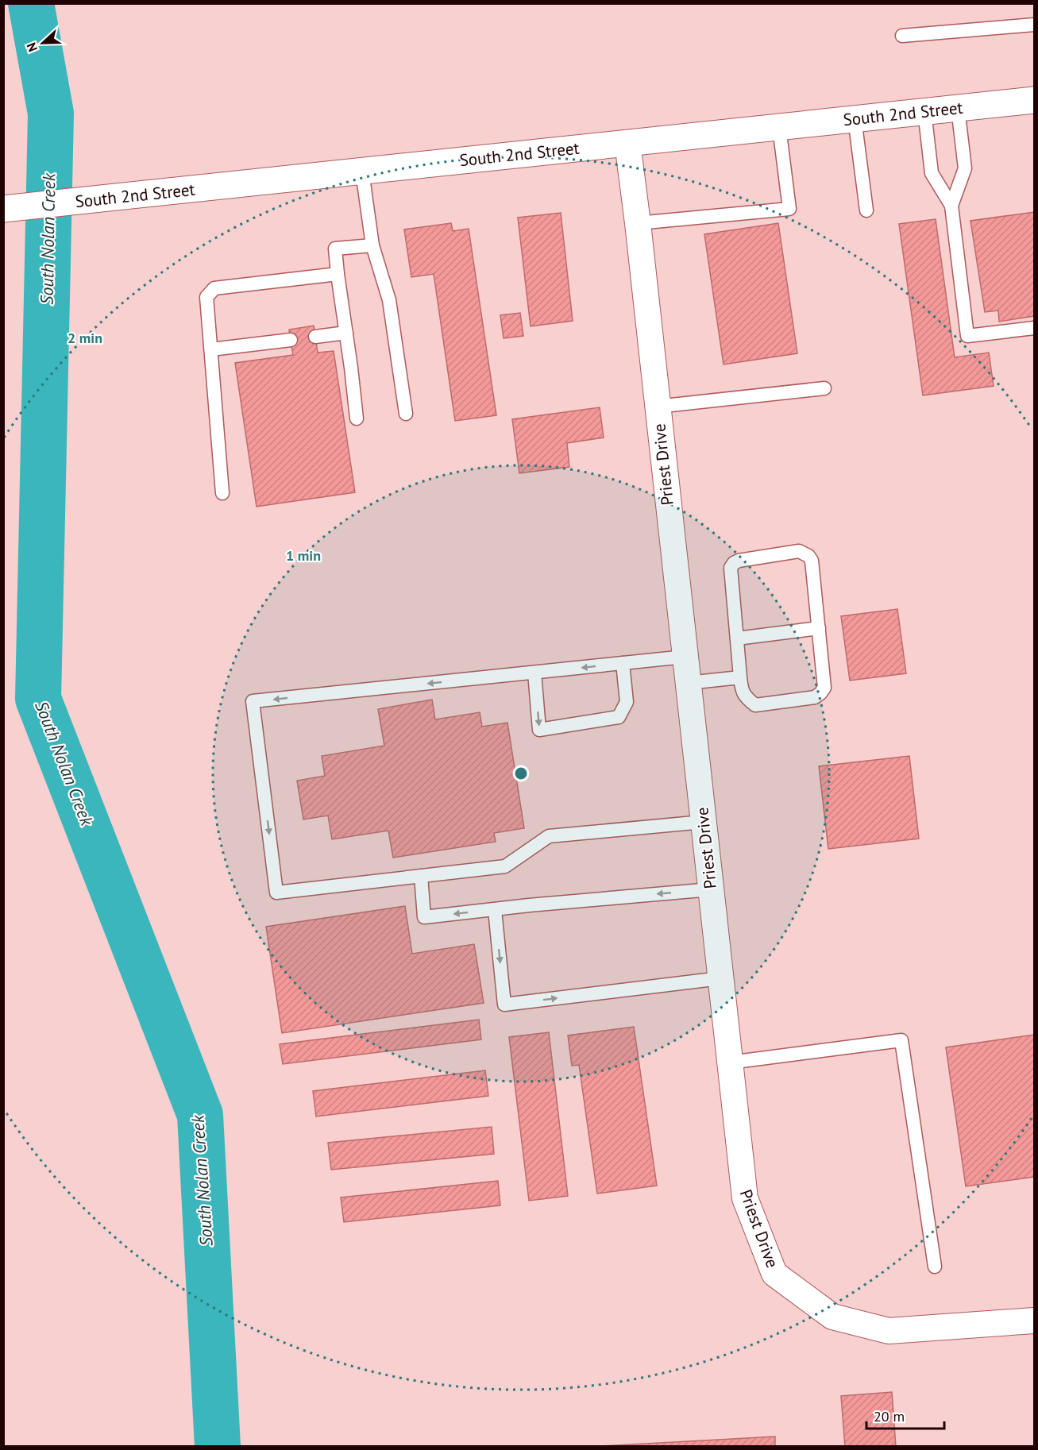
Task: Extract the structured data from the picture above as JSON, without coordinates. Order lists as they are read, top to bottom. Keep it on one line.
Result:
{"streets":{"street":["South 2nd Street","Priest Drive"]},"crossings":[["South 2nd Street","Priest Drive"]],"water":["South Nolan Creek"],"scale_bar":"20 m","north":"left","rings":["2 min","1 min"]}
